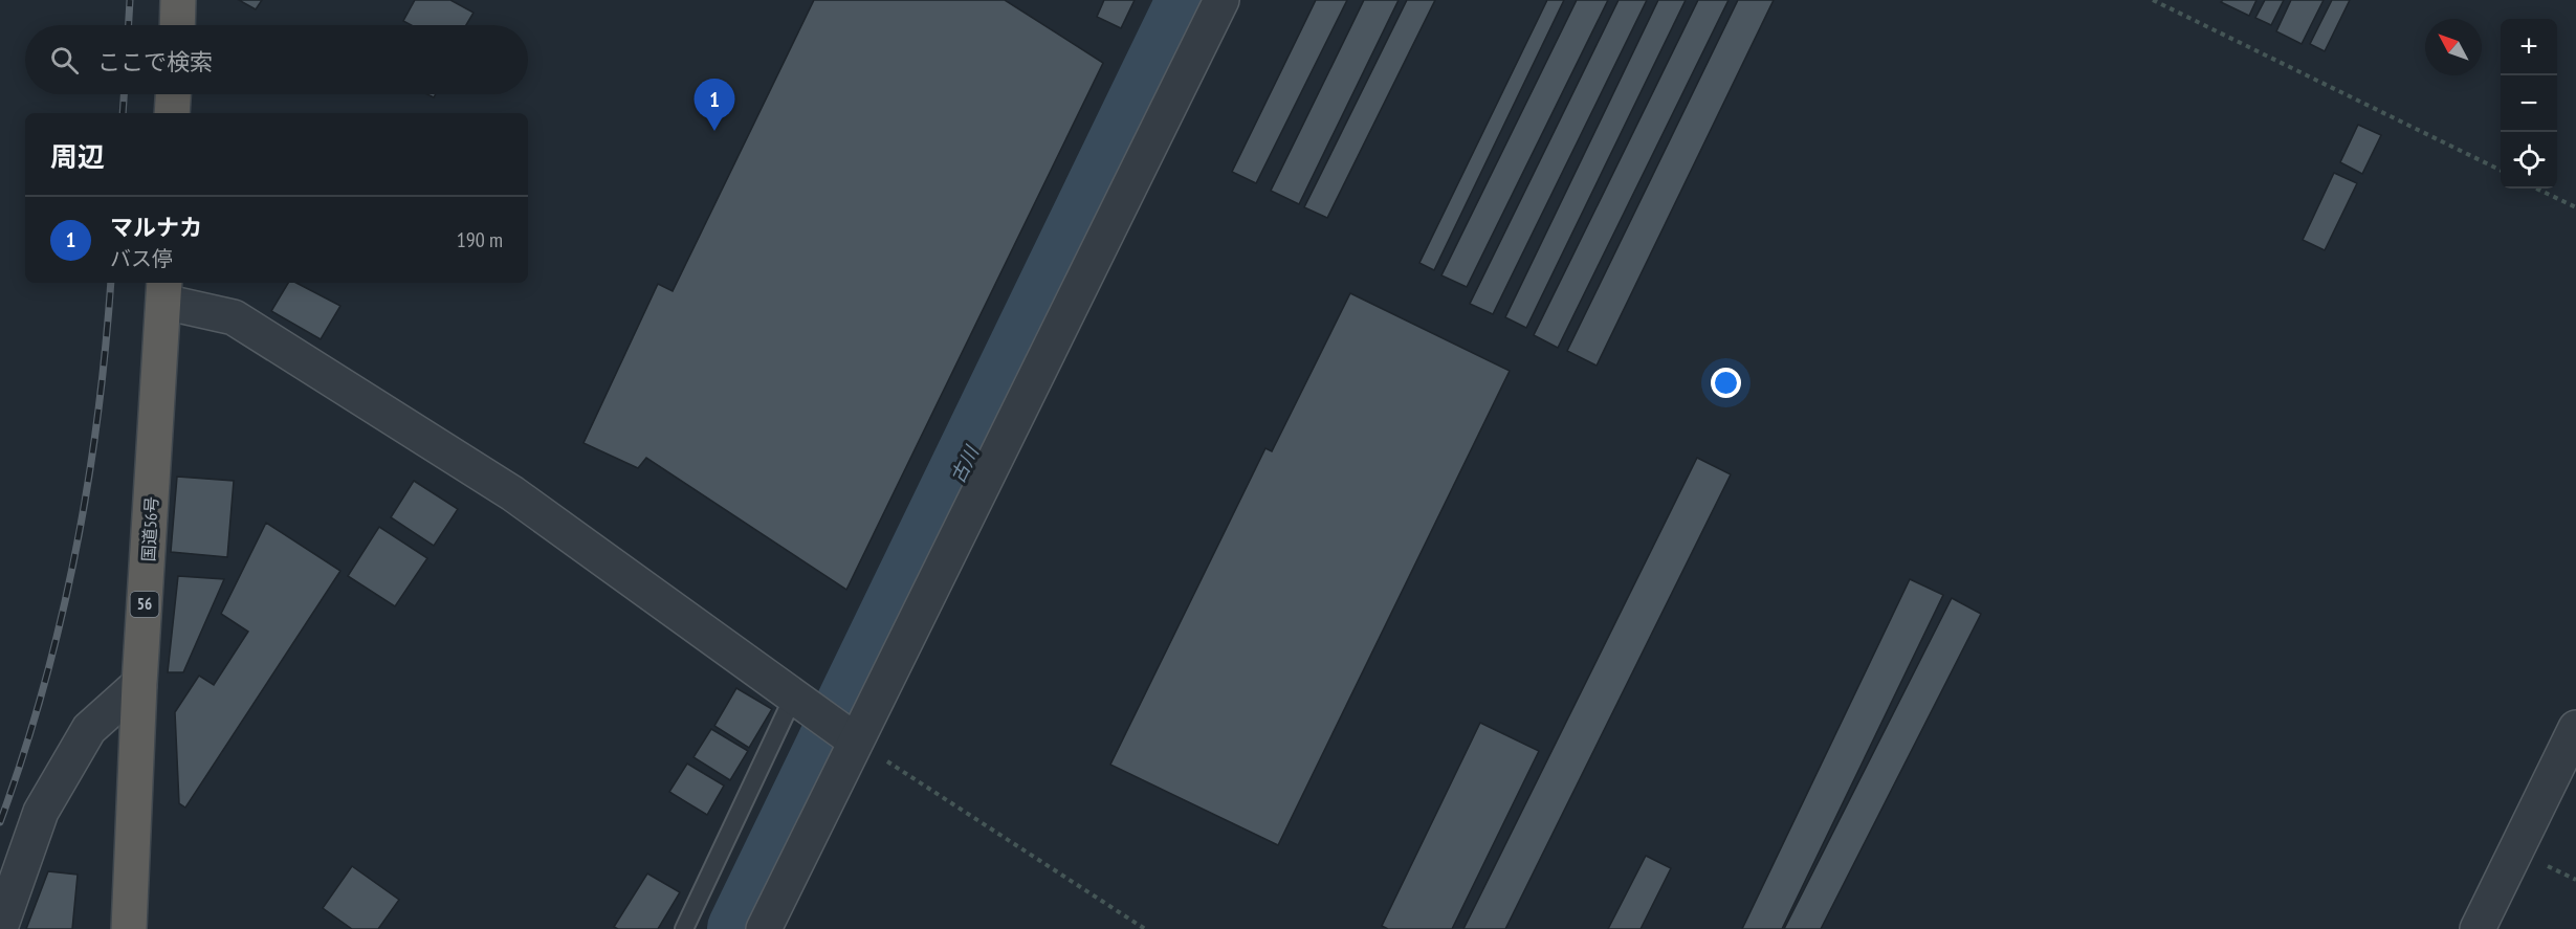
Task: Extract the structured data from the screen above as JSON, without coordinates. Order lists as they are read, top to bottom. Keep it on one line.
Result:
{"streets":{"highway":["国道56号","56"]},"water":["古川"],"north":"top left","page":{"map_buttons":["+","−"],"search":"ここで検索","pins":"1","heading":"周辺","list":[{"mark":"1","name":"マルナカ","note":"バス停","value":"190 m"}]}}
